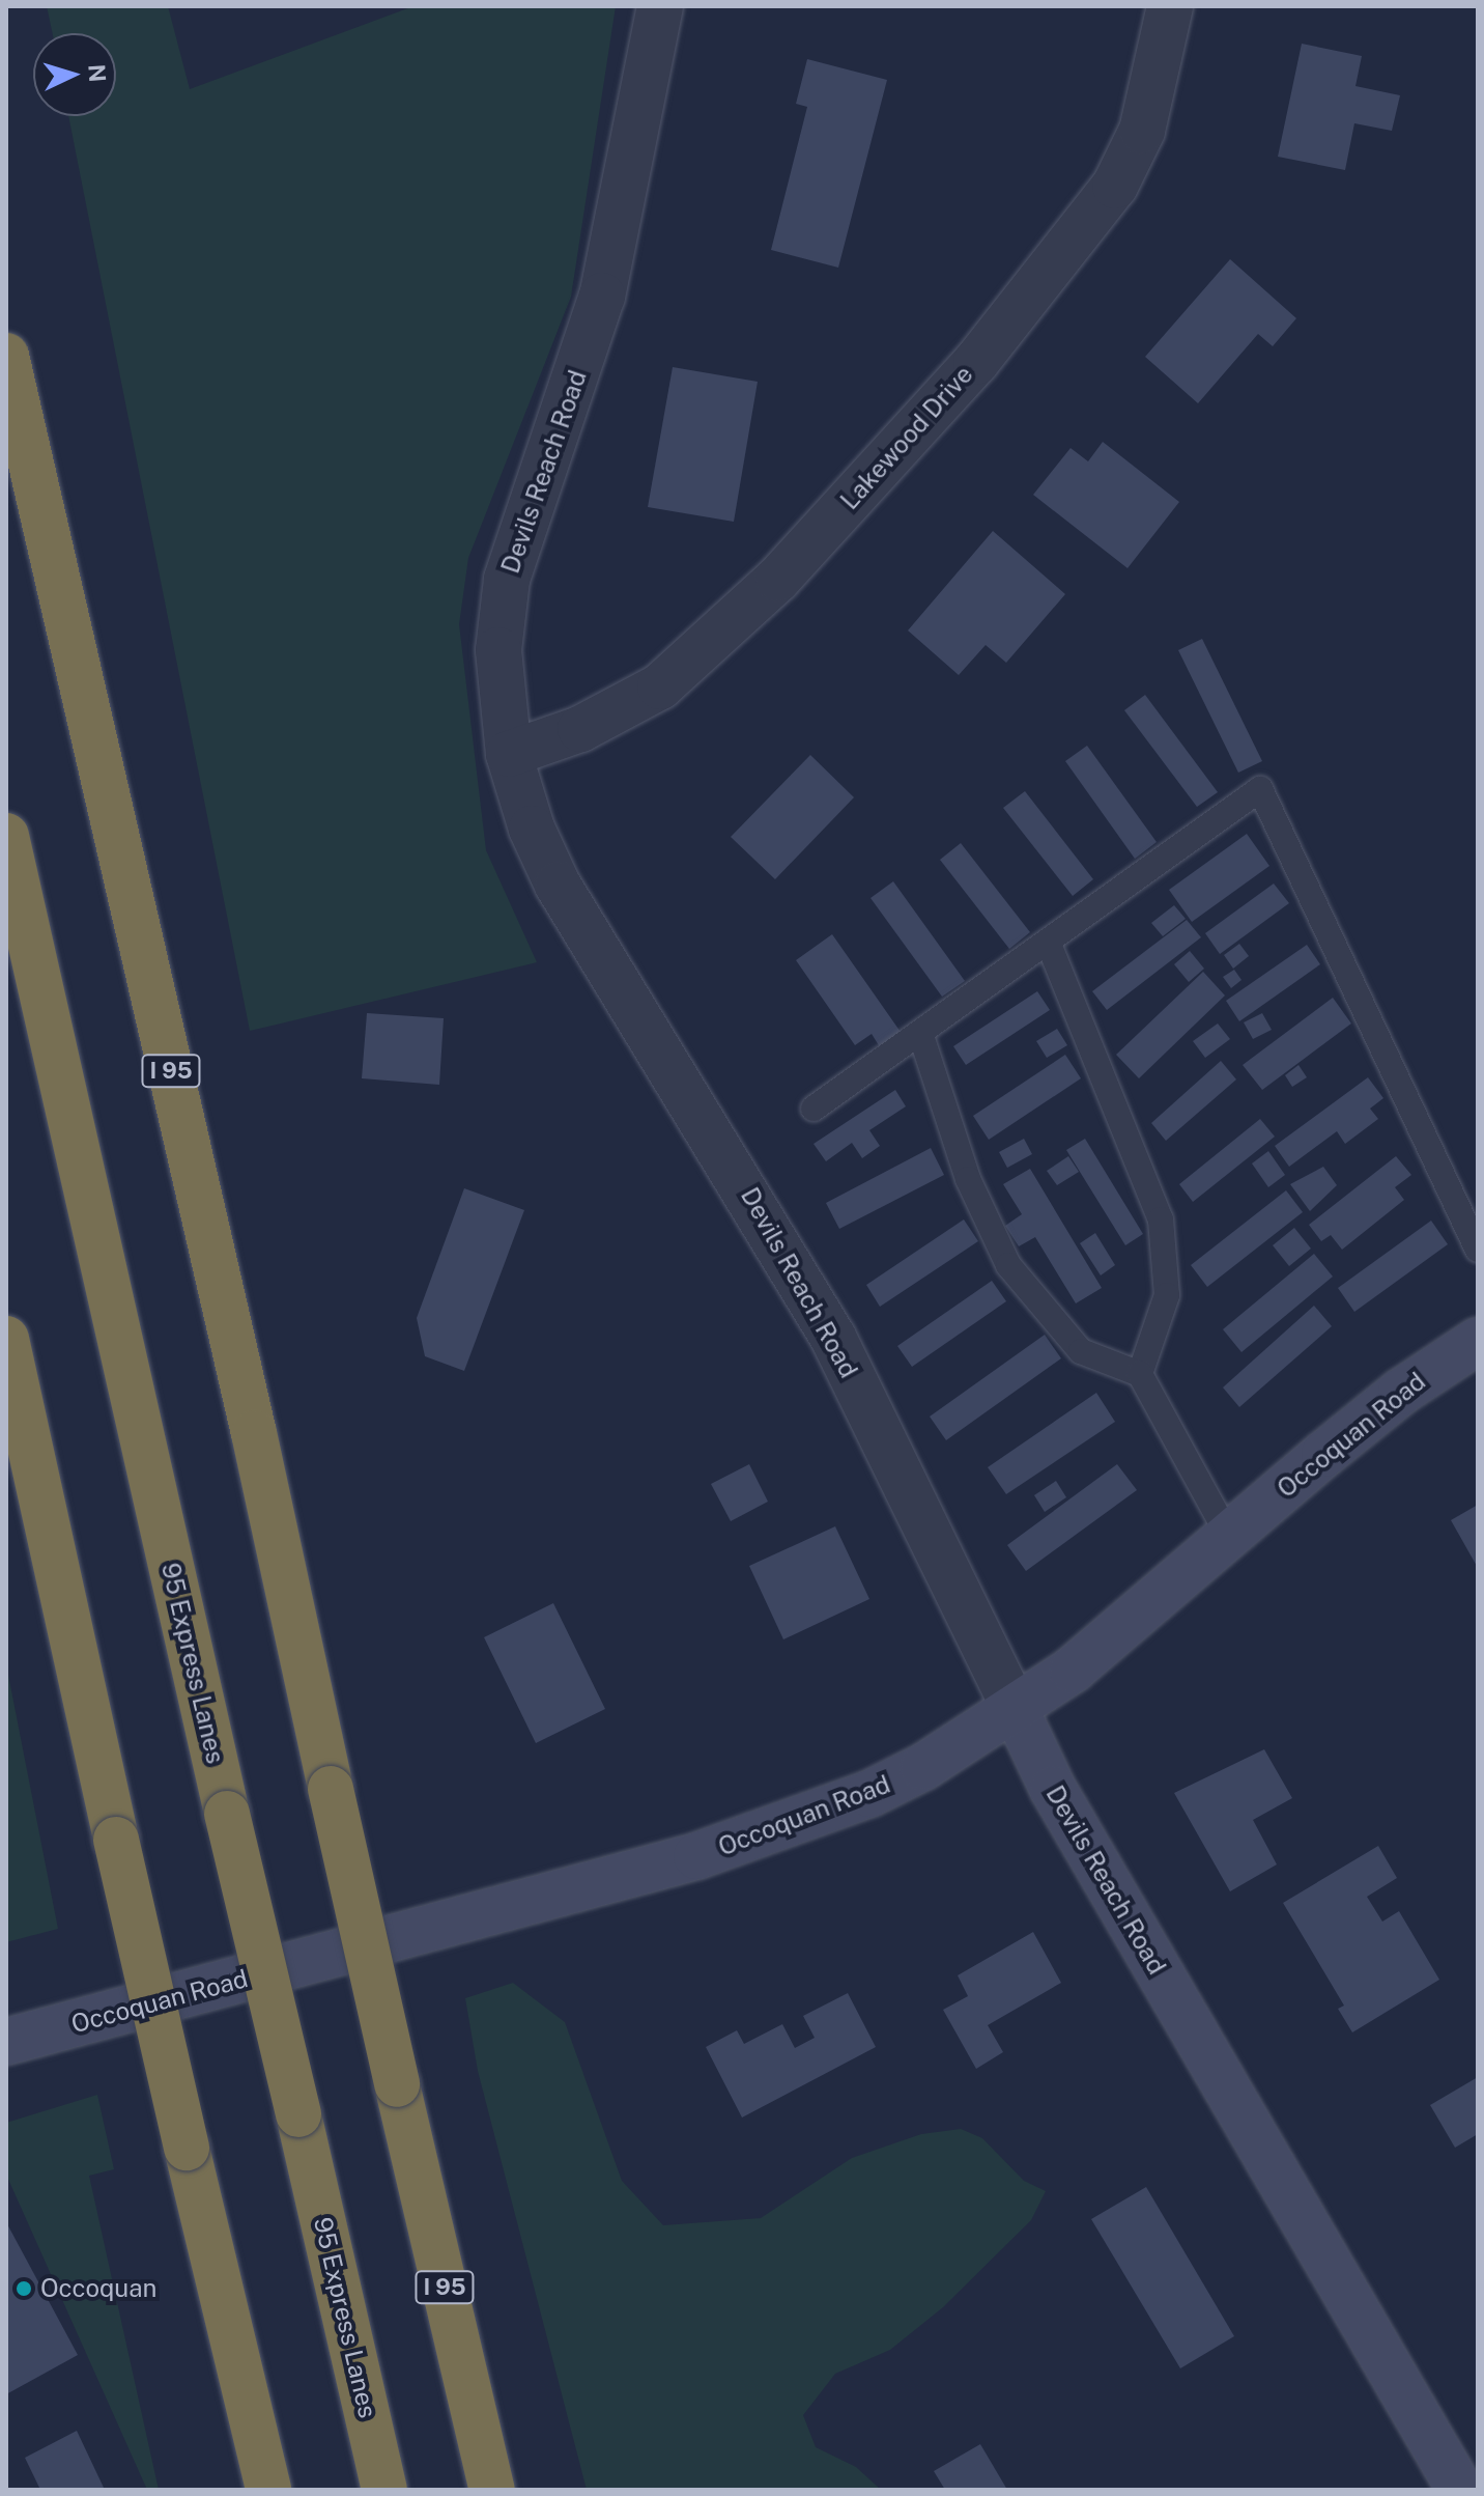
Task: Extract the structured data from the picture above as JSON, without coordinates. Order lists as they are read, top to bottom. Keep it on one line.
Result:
{"streets":{"highway":["I 95","95 Express Lanes"],"main road":["Devils Reach Road","Occoquan Road"],"street":["Lakewood Drive"]},"crossings":[["Lakewood Drive","Devils Reach Road"],["Devils Reach Road","Occoquan Road"]],"places":["Occoquan"],"north":"right"}
